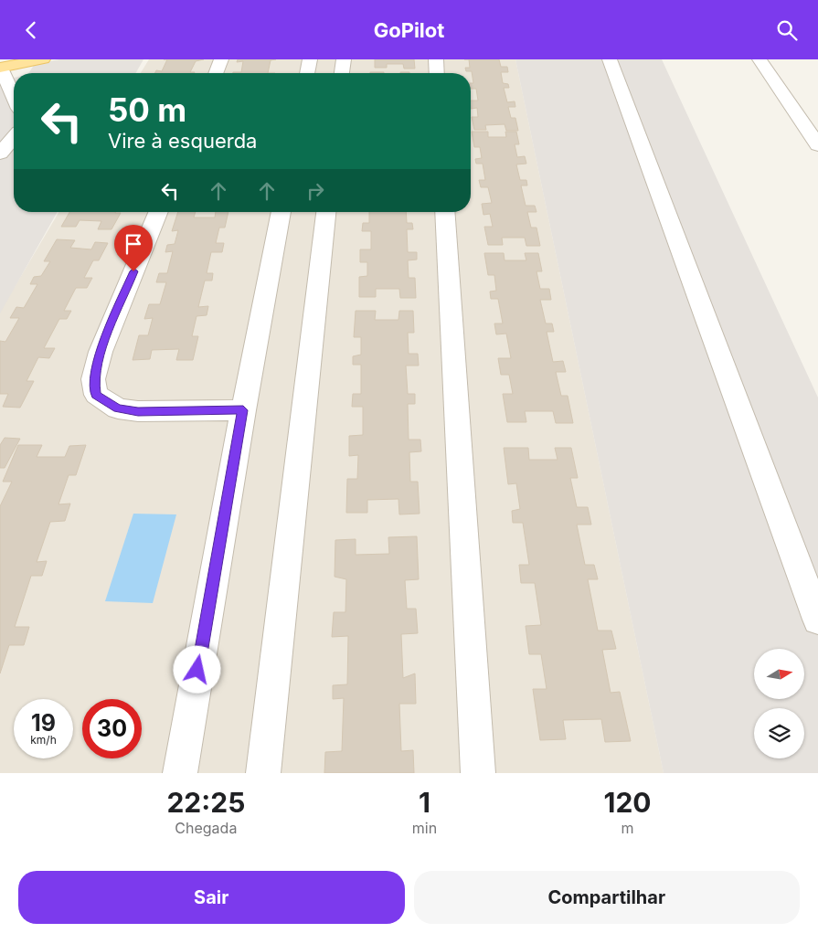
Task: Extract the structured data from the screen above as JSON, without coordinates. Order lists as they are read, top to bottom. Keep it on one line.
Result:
{"north":"right","page":{"header":"GoPilot","turn":["50 m","Vire à esquerda"],"speed":"19 km/h","limit":"30","eta":["22:25","Chegada","1","min","120","m"],"buttons":["Sair","Compartilhar"]}}
